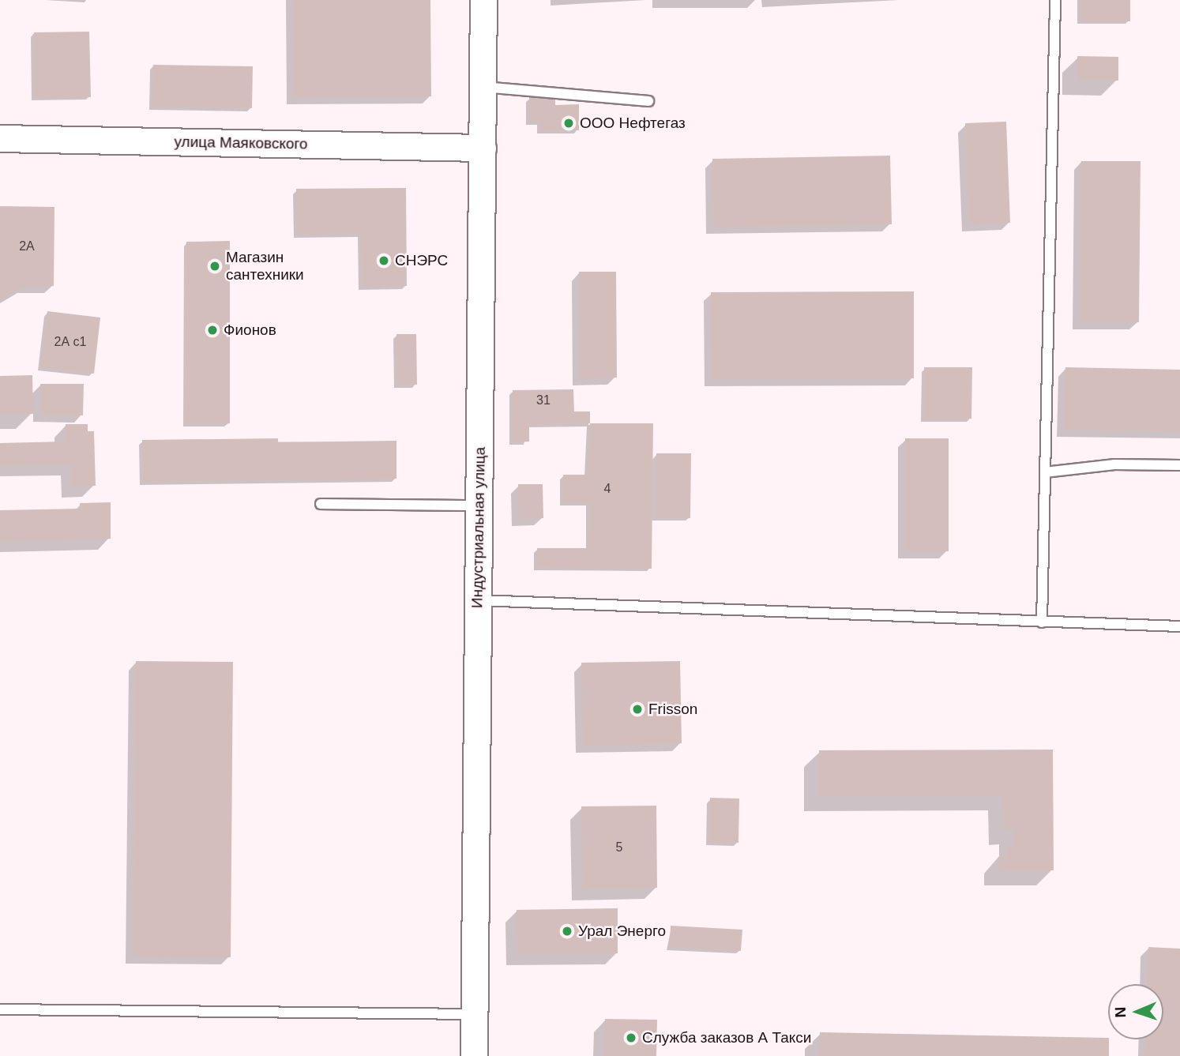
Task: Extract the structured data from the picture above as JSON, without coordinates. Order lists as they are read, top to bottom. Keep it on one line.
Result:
{"streets":{"street":["улица Маяковского","Индустриальная улица"]},"crossings":[["улица Маяковского","Индустриальная улица"]],"places":["ООО Нефтегаз","СНЭРС","Магазин сантехники","Фионов","Frisson","Урал Энерго","Служба заказов А Такси"],"house_numbers":["2А","2А с1","31","4","5"],"north":"left"}
